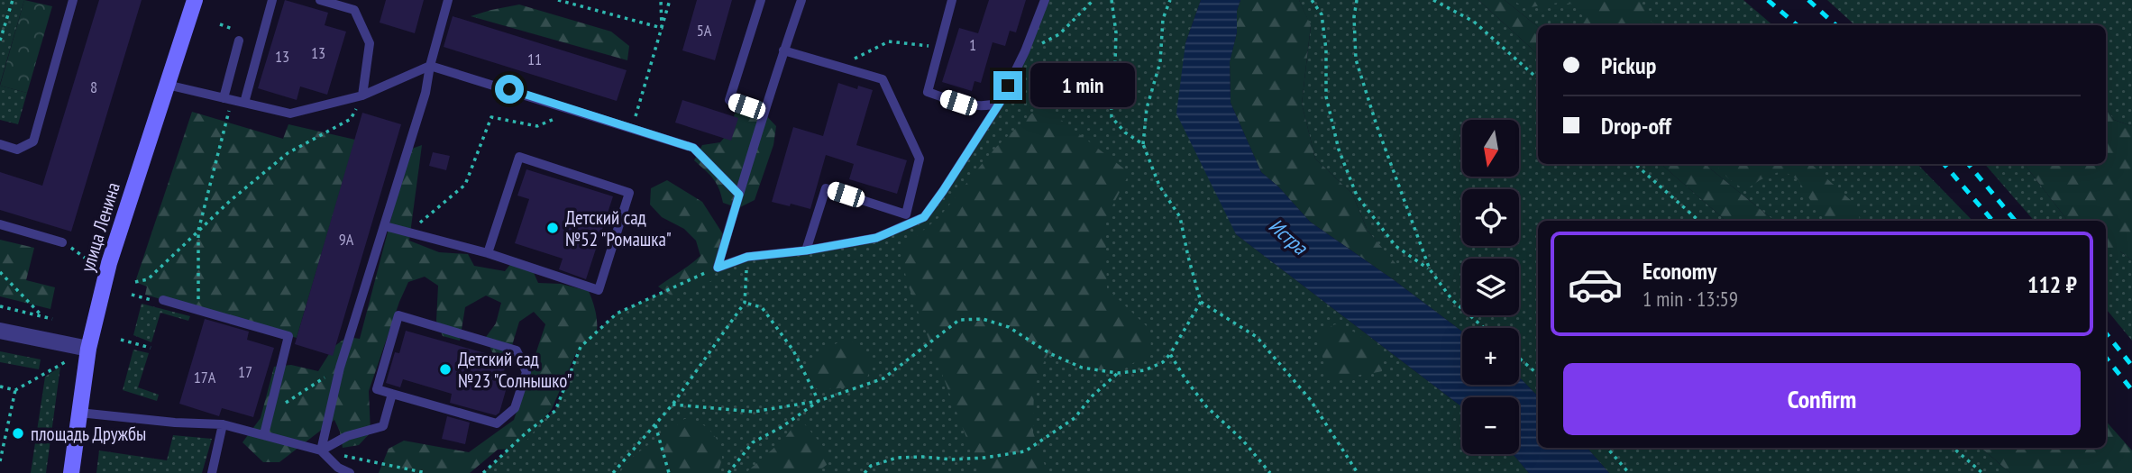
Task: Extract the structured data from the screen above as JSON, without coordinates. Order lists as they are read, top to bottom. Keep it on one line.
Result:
{"streets":{"main road":["улица Ленина"]},"water":["Истра"],"places":["Детский сад №52 \"Ромашка\"","Детский сад №23 \"Солнышко\"","площадь Дружбы"],"house_numbers":["5А","1","13","13","11","8","9А","17","17А"],"north":"bottom","page":{"banner":["Pickup","Drop-off"],"bubble":"1 min","map_buttons":["+","−"],"list":[{"name":"Economy","note":"1 min · 13:59","value":"112 ₽"}],"buttons":"Confirm"}}
